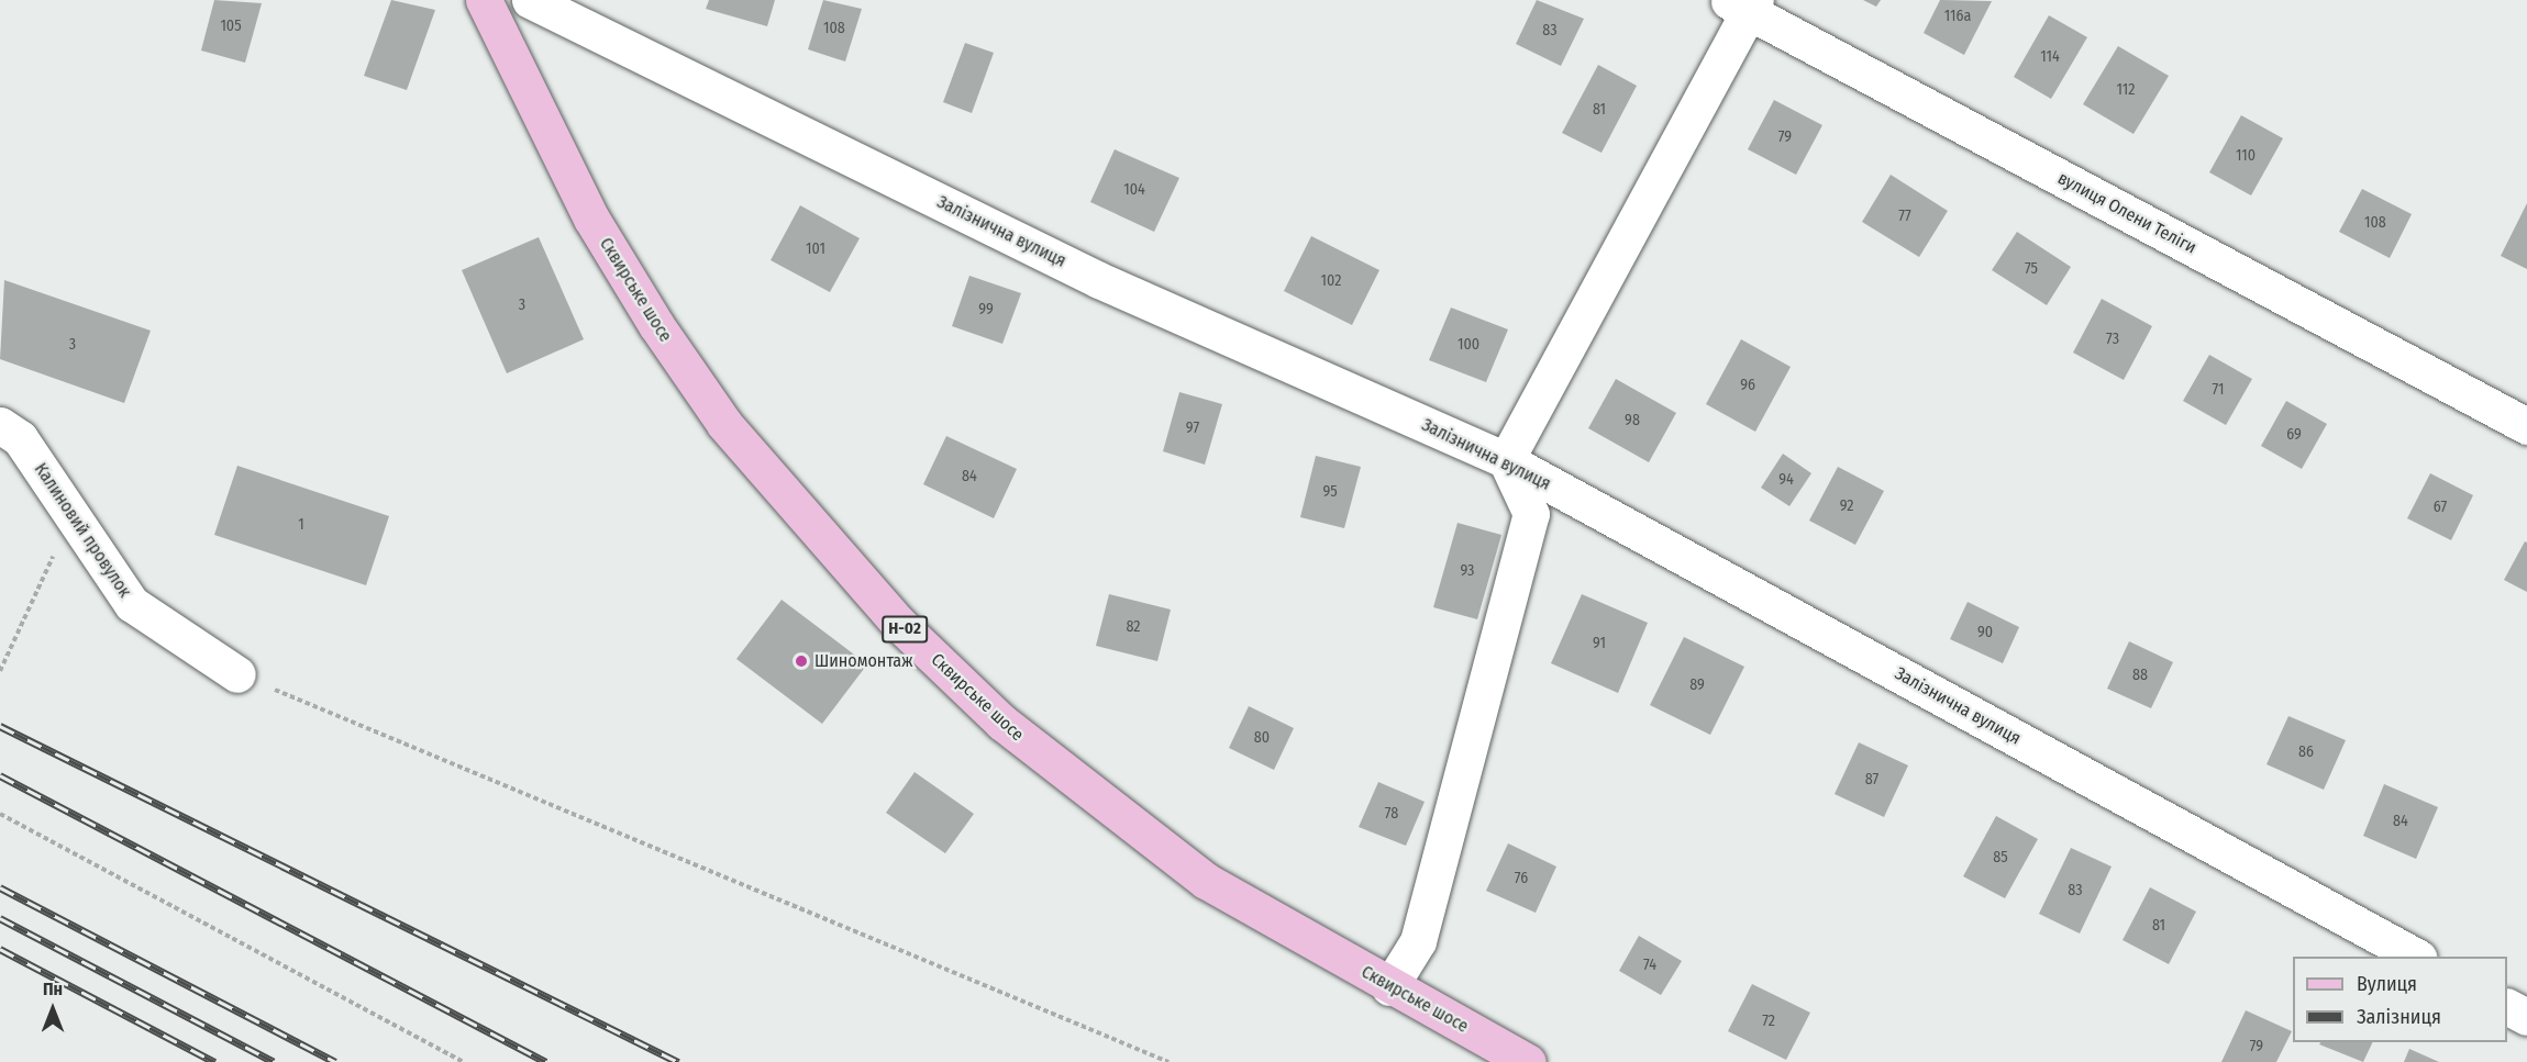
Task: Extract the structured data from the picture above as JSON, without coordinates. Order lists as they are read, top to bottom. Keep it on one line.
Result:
{"streets":{"main road":["Сквирське шосе","Н-02"],"street":["вулиця Олени Теліги","Залізнична вулиця","Калиновий провулок"]},"places":["Шиномонтаж"],"house_numbers":["116а","105","108","83","114","112","81","79","110","104","77","108","101","75","102","3","99","73","3","100","96","71","98","97","69","84","94","95","92","67","1","93","82","90","91","88","89","80","86","87","78","84","85","76","83","81","74","72","79"],"legend":["Вулиця","Залізниця"],"north":"top"}
